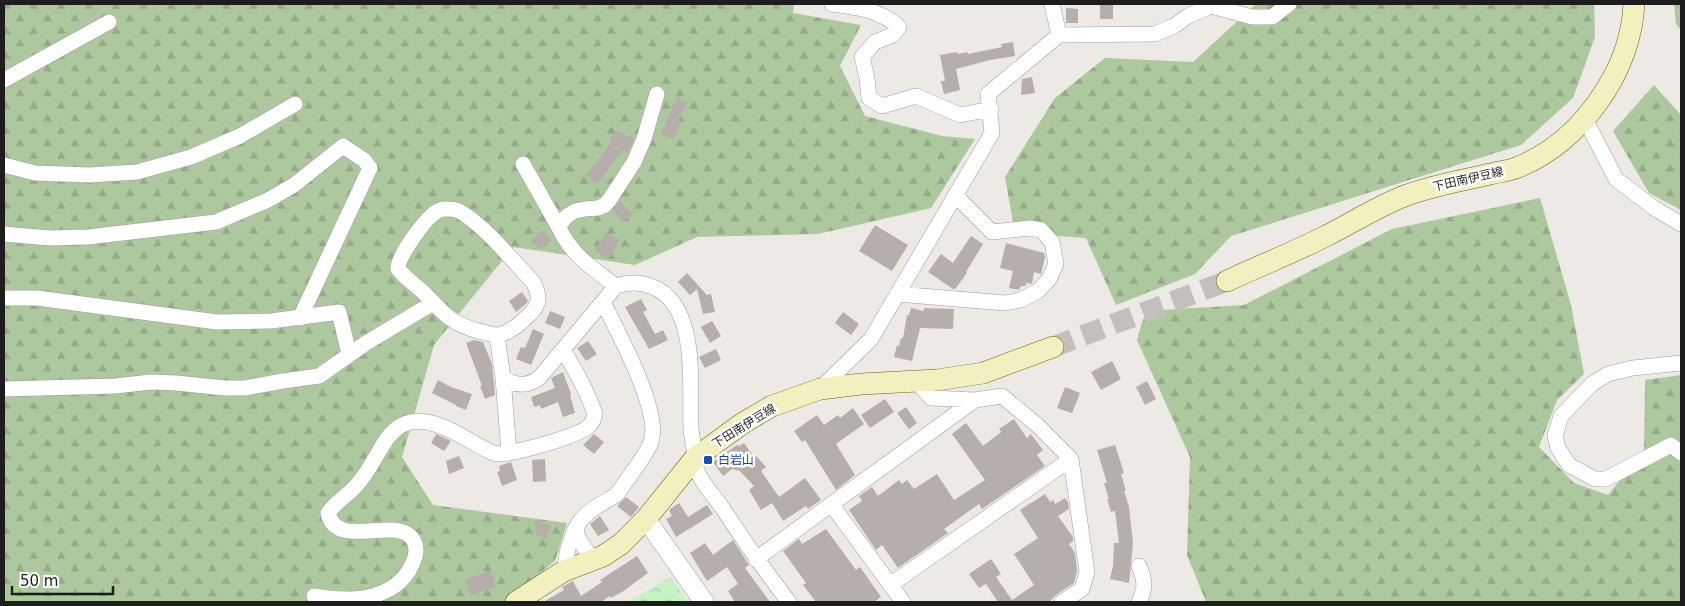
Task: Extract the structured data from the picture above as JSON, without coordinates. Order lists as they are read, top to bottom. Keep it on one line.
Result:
{"streets":{"main road":["下田南伊豆線"]},"places":{"transit":["白岩山"]},"scale_bar":"50 m"}
